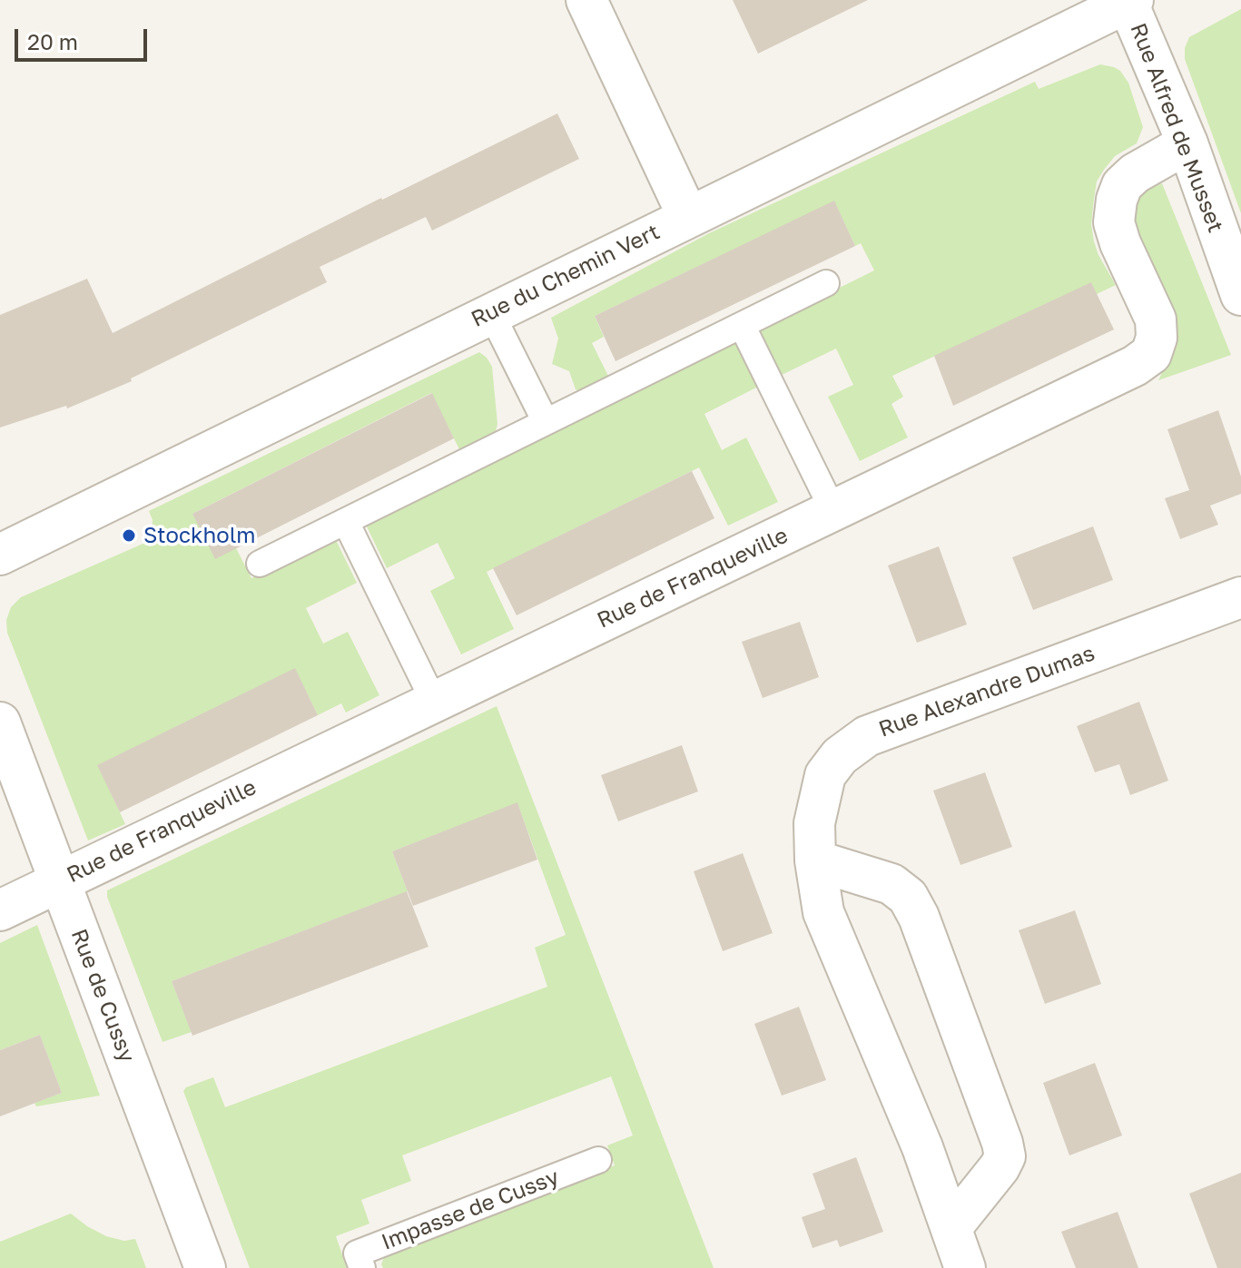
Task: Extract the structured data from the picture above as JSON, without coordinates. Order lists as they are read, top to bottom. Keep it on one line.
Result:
{"streets":{"street":["Rue Alfred de Musset","Rue du Chemin Vert","Rue de Franqueville","Rue Alexandre Dumas","Rue de Cussy"],"lane":["Impasse de Cussy"]},"crossings":[["Rue Alfred de Musset","Rue du Chemin Vert"],["Rue Alfred de Musset","Rue de Franqueville"],["Rue de Franqueville","Rue de Cussy"]],"places":["Stockholm"],"scale_bar":"20 m"}
